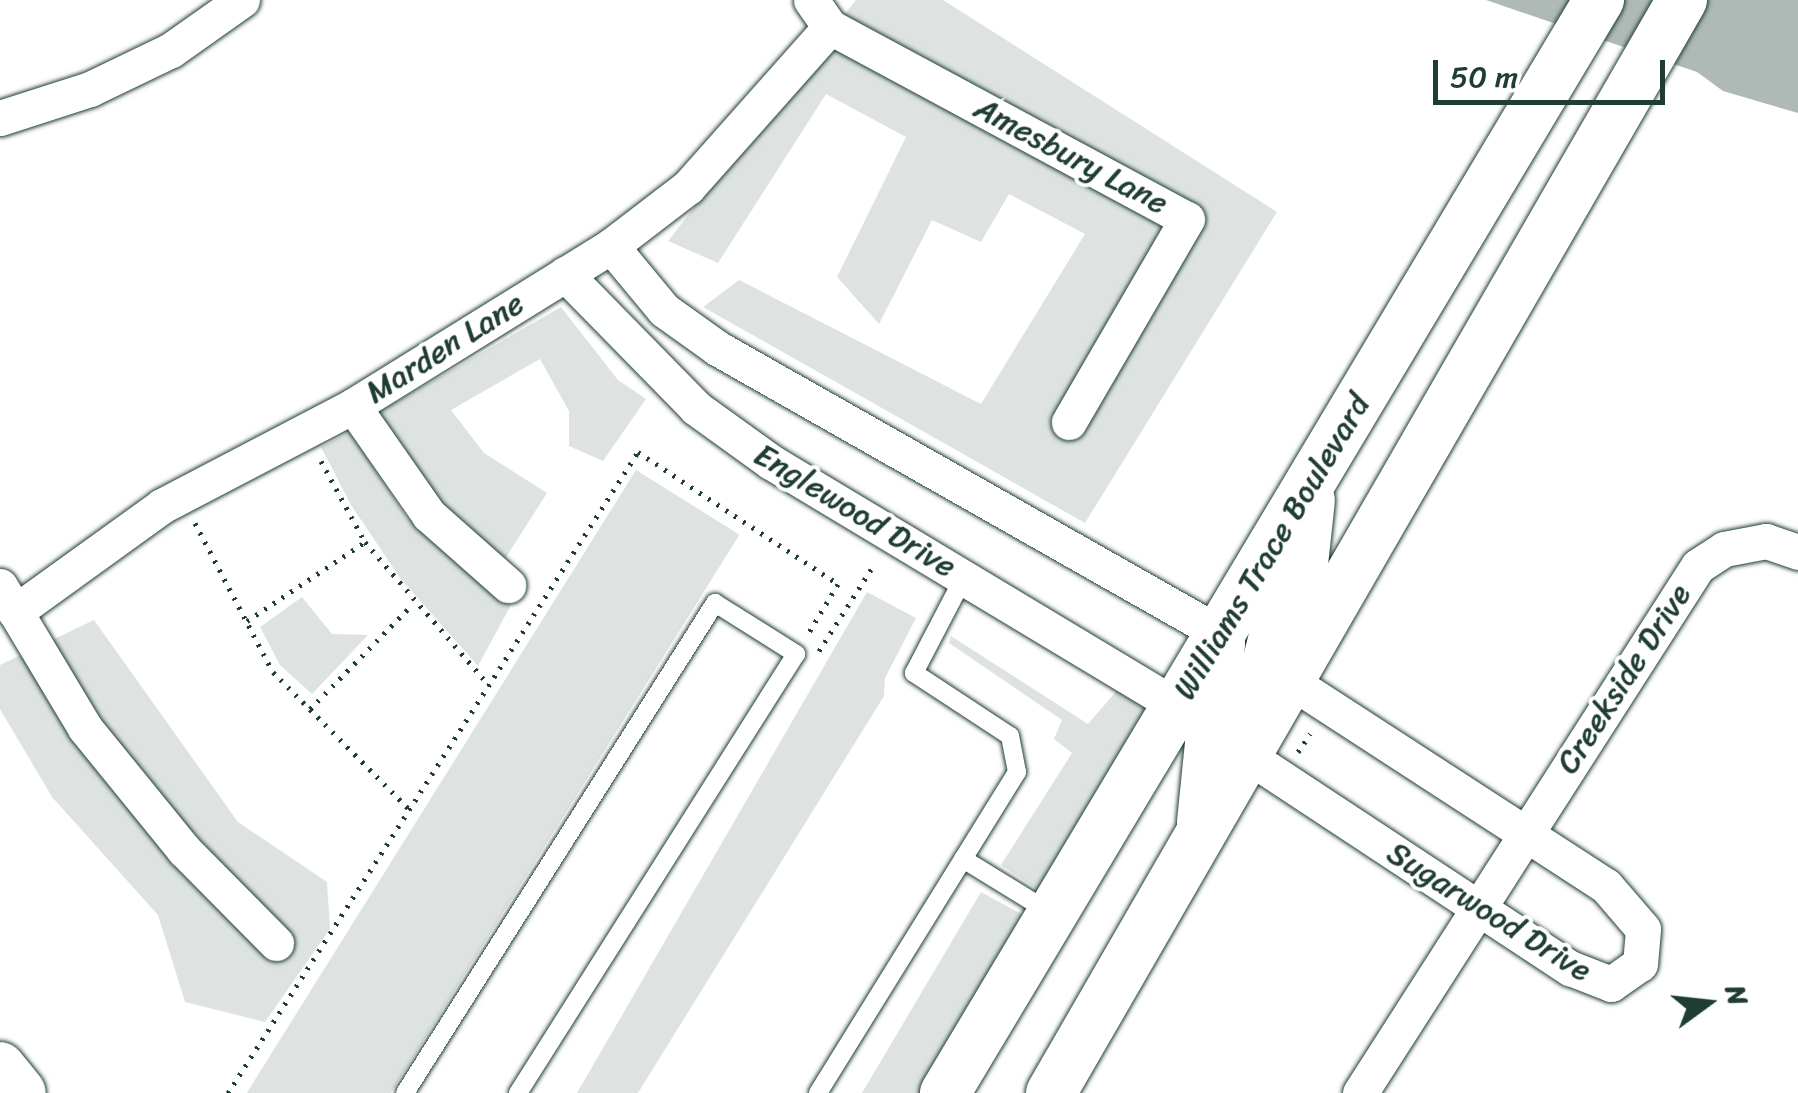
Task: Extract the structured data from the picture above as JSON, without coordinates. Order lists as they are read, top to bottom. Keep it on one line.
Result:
{"streets":{"main road":["Williams Trace Boulevard"],"street":["Amesbury Lane","Marden Lane","Englewood Drive","Creekside Drive","Sugarwood Drive"]},"crossings":[["Amesbury Lane","Marden Lane"],["Marden Lane","Englewood Drive"],["Englewood Drive","Williams Trace Boulevard"],["Creekside Drive","Sugarwood Drive"]],"scale_bar":"50 m","north":"right"}
